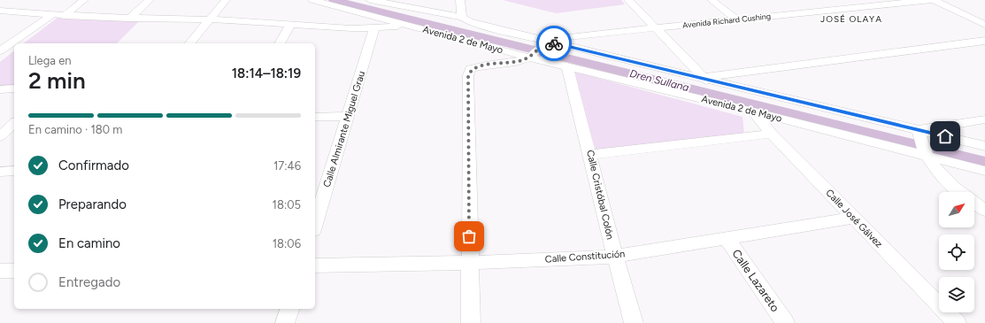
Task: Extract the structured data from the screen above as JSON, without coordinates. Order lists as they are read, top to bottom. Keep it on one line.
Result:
{"streets":{"street":["Avenida Richard Cushing","Avenida 2 de Mayo","Calle Almirante Miguel Grau","Calle Cristóbal Colón","Calle José Gálvez","Calle Constitución","Calle Lazareto"]},"crossings":[["Avenida 2 de Mayo","Calle Cristóbal Colón"],["Avenida 2 de Mayo","Calle José Gálvez"],["Calle Cristóbal Colón","Calle Constitución"],["Calle José Gálvez","Calle Constitución"],["Calle Constitución","Calle Lazareto"]],"districts":["JOSÉ OLAYA"],"water":["Dren Sullana"],"north":"top right","page":{"heading":["2 min","Llega en","18:14–18:19"],"bar":"En camino · 180 m","list":[["Confirmado","17:46"],["Preparando","18:05"],["En camino","18:06"],"Entregado"]}}
